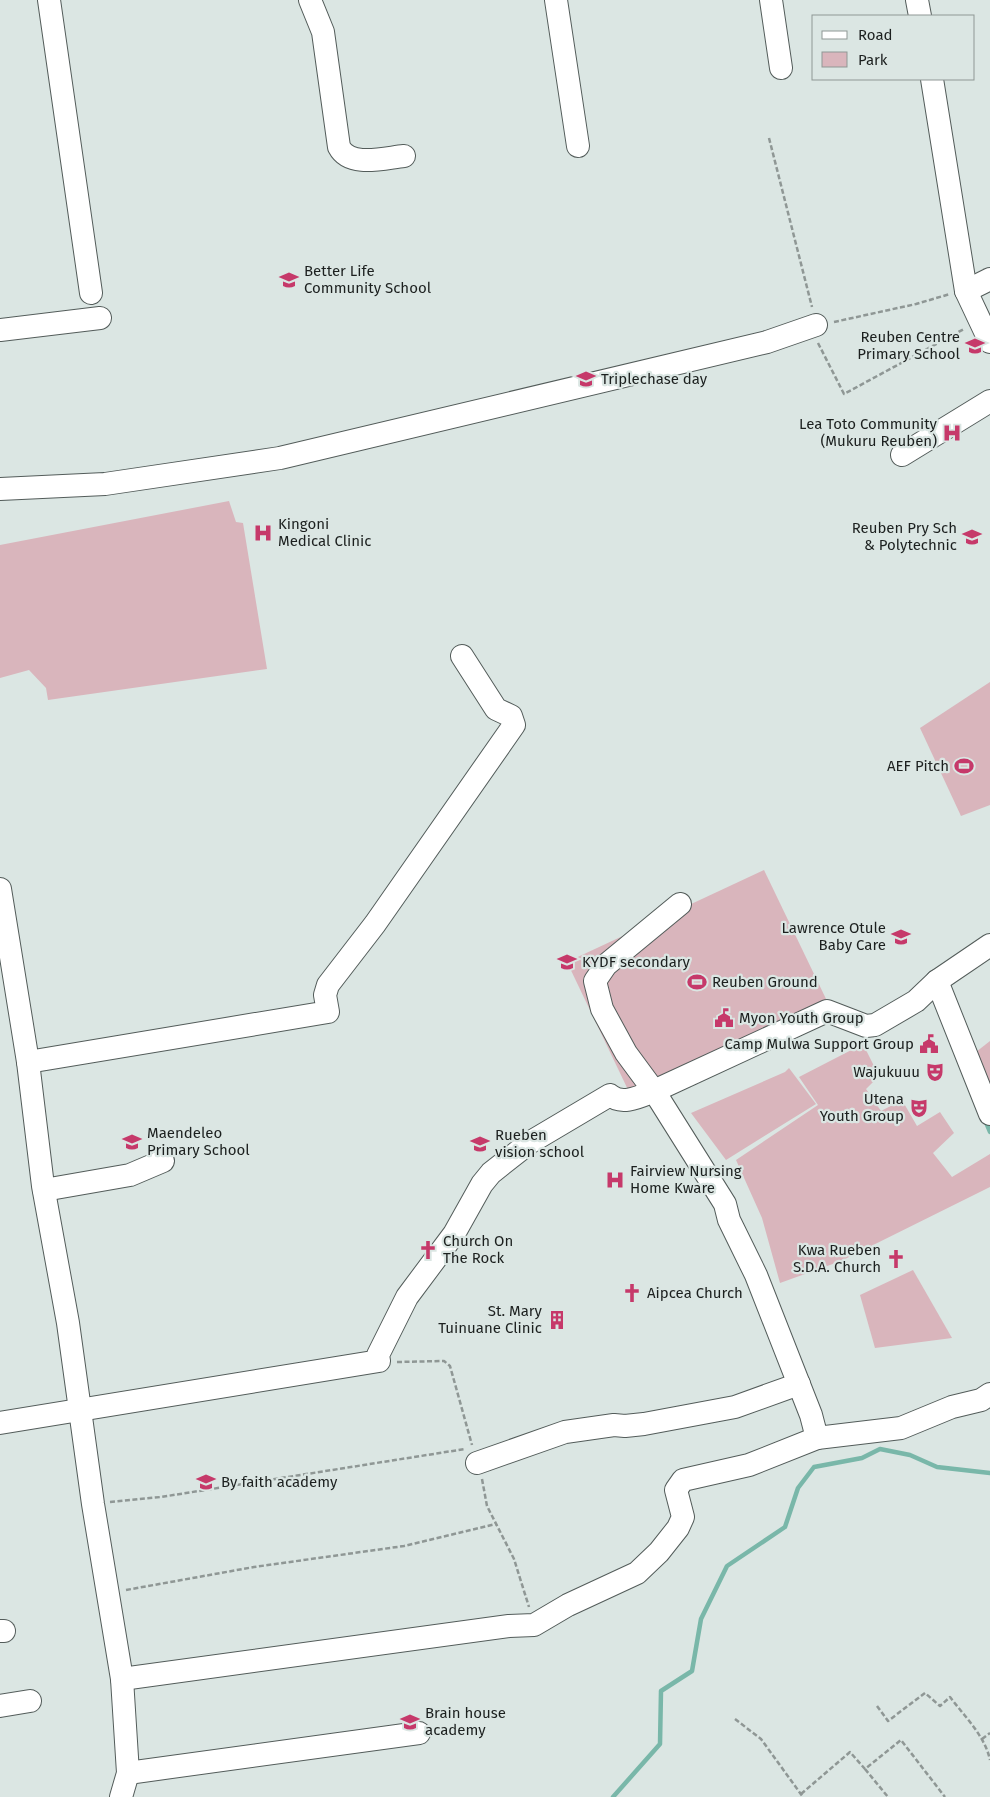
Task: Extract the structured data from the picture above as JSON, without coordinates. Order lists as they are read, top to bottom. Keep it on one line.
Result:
{"places":{"school or university":["Better Life Community School","Reuben Centre Primary School","Triplechase day","Reuben Pry Sch & Polytechnic","Lawrence Otule Baby Care","KYDF secondary","Maendeleo Primary School","Rueben vision school","By faith academy","Brain house academy"],"hospital":["Lea Toto Community (Mukuru Reuben)","Kingoni Medical Clinic","Fairview Nursing Home Kware"],"sports":["AEF Pitch","Reuben Ground"],"public building":["Myon Youth Group","Camp Mulwa Support Group"],"theatre":["Wajukuuu","Utena Youth Group"],"church":["Church On The Rock","Kwa Rueben S.D.A. Church","Aipcea Church"],"building":["St. Mary Tuinuane Clinic"]},"legend":["Road","Park"]}
